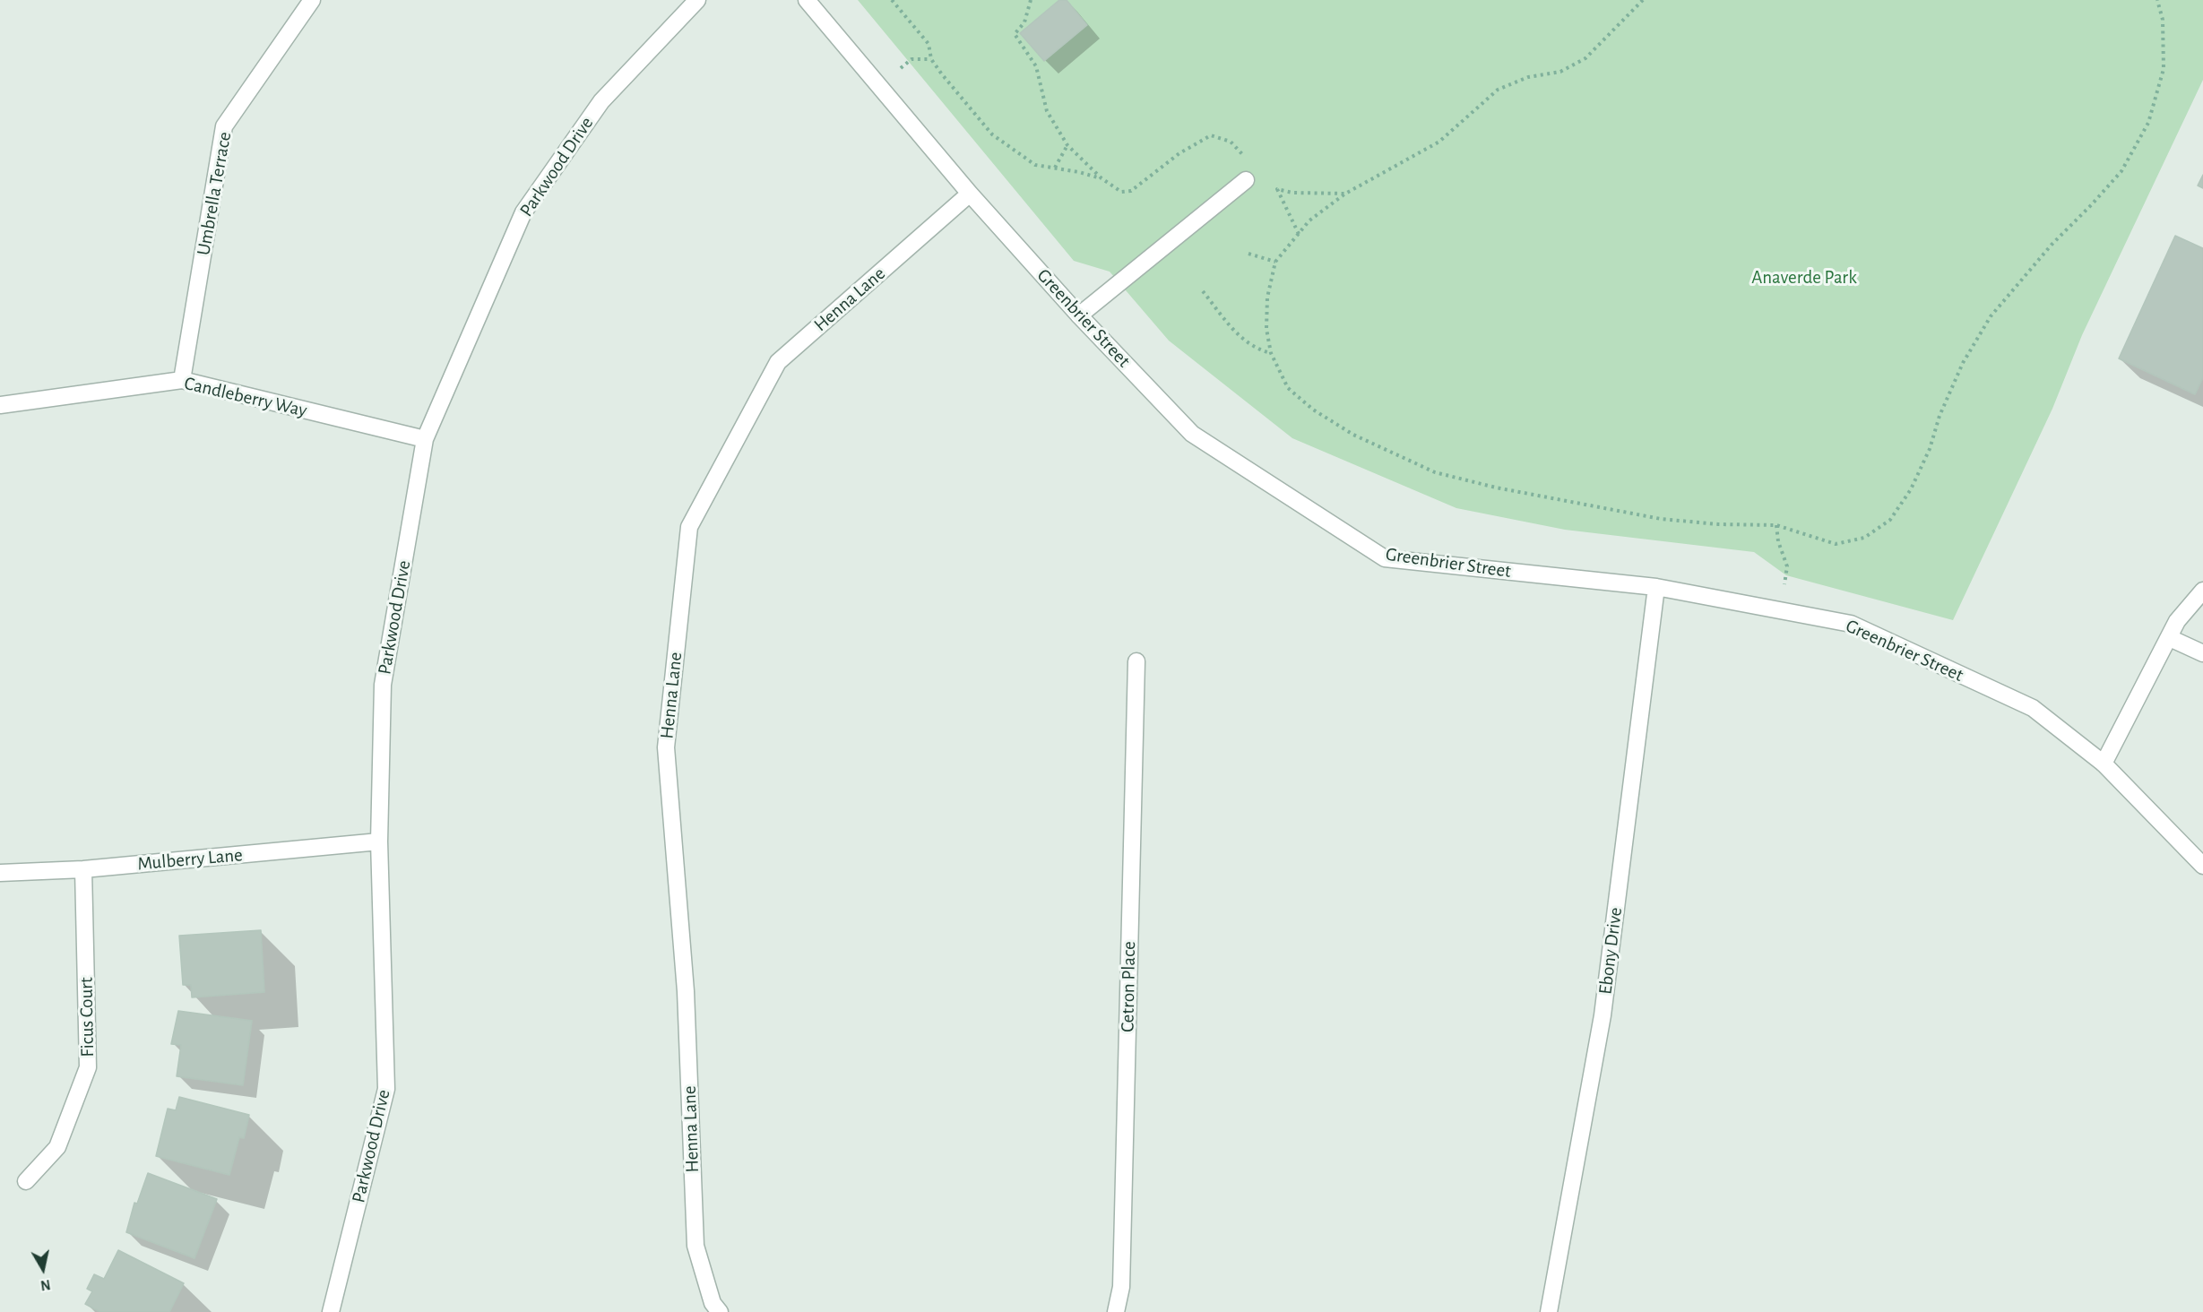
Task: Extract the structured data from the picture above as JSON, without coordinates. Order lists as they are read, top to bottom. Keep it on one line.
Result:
{"streets":{"street":["Parkwood Drive","Umbrella Terrace","Henna Lane","Greenbrier Street","Candleberry Way","Mulberry Lane","Ebony Drive","Cetron Place","Ficus Court"]},"crossings":[["Parkwood Drive","Candleberry Way"],["Parkwood Drive","Mulberry Lane"],["Umbrella Terrace","Candleberry Way"],["Henna Lane","Greenbrier Street"],["Greenbrier Street","Ebony Drive"],["Mulberry Lane","Ficus Court"]],"parks":["Anaverde Park"],"north":"bottom"}
